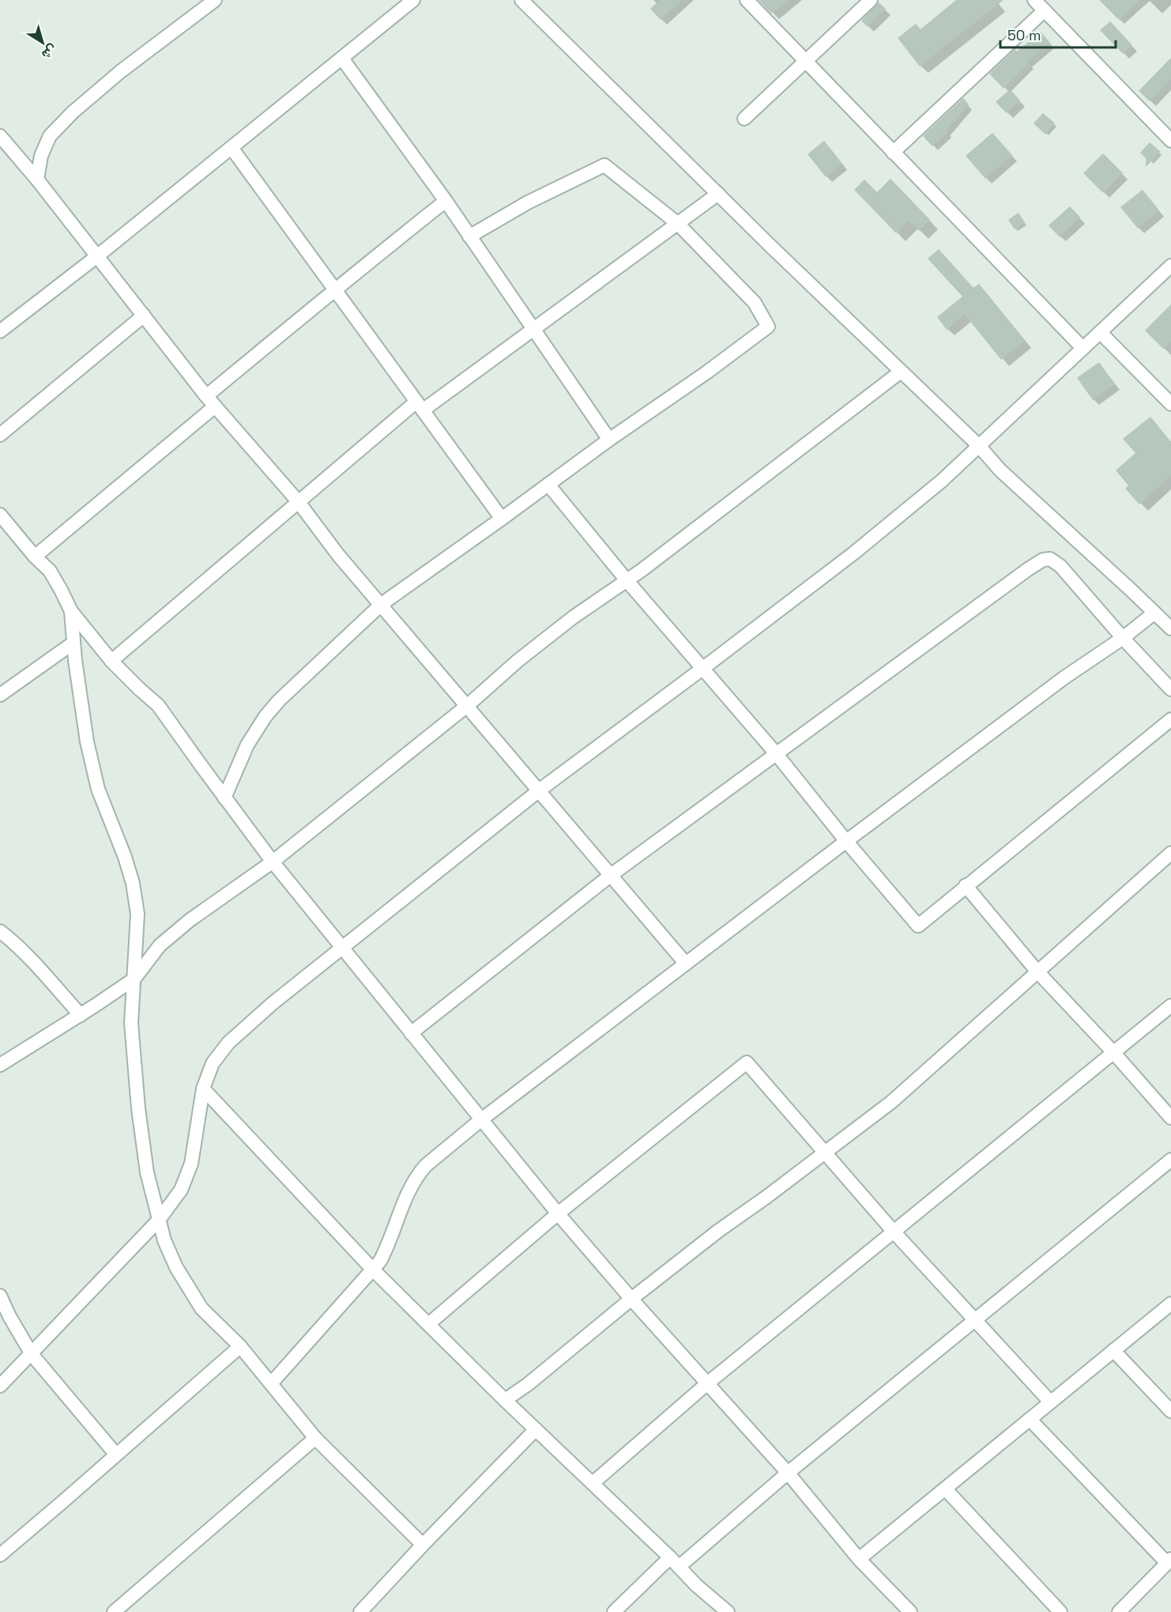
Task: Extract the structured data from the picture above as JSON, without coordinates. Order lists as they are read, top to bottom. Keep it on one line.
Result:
{"scale_bar":"50 m","north":"bottom right"}
